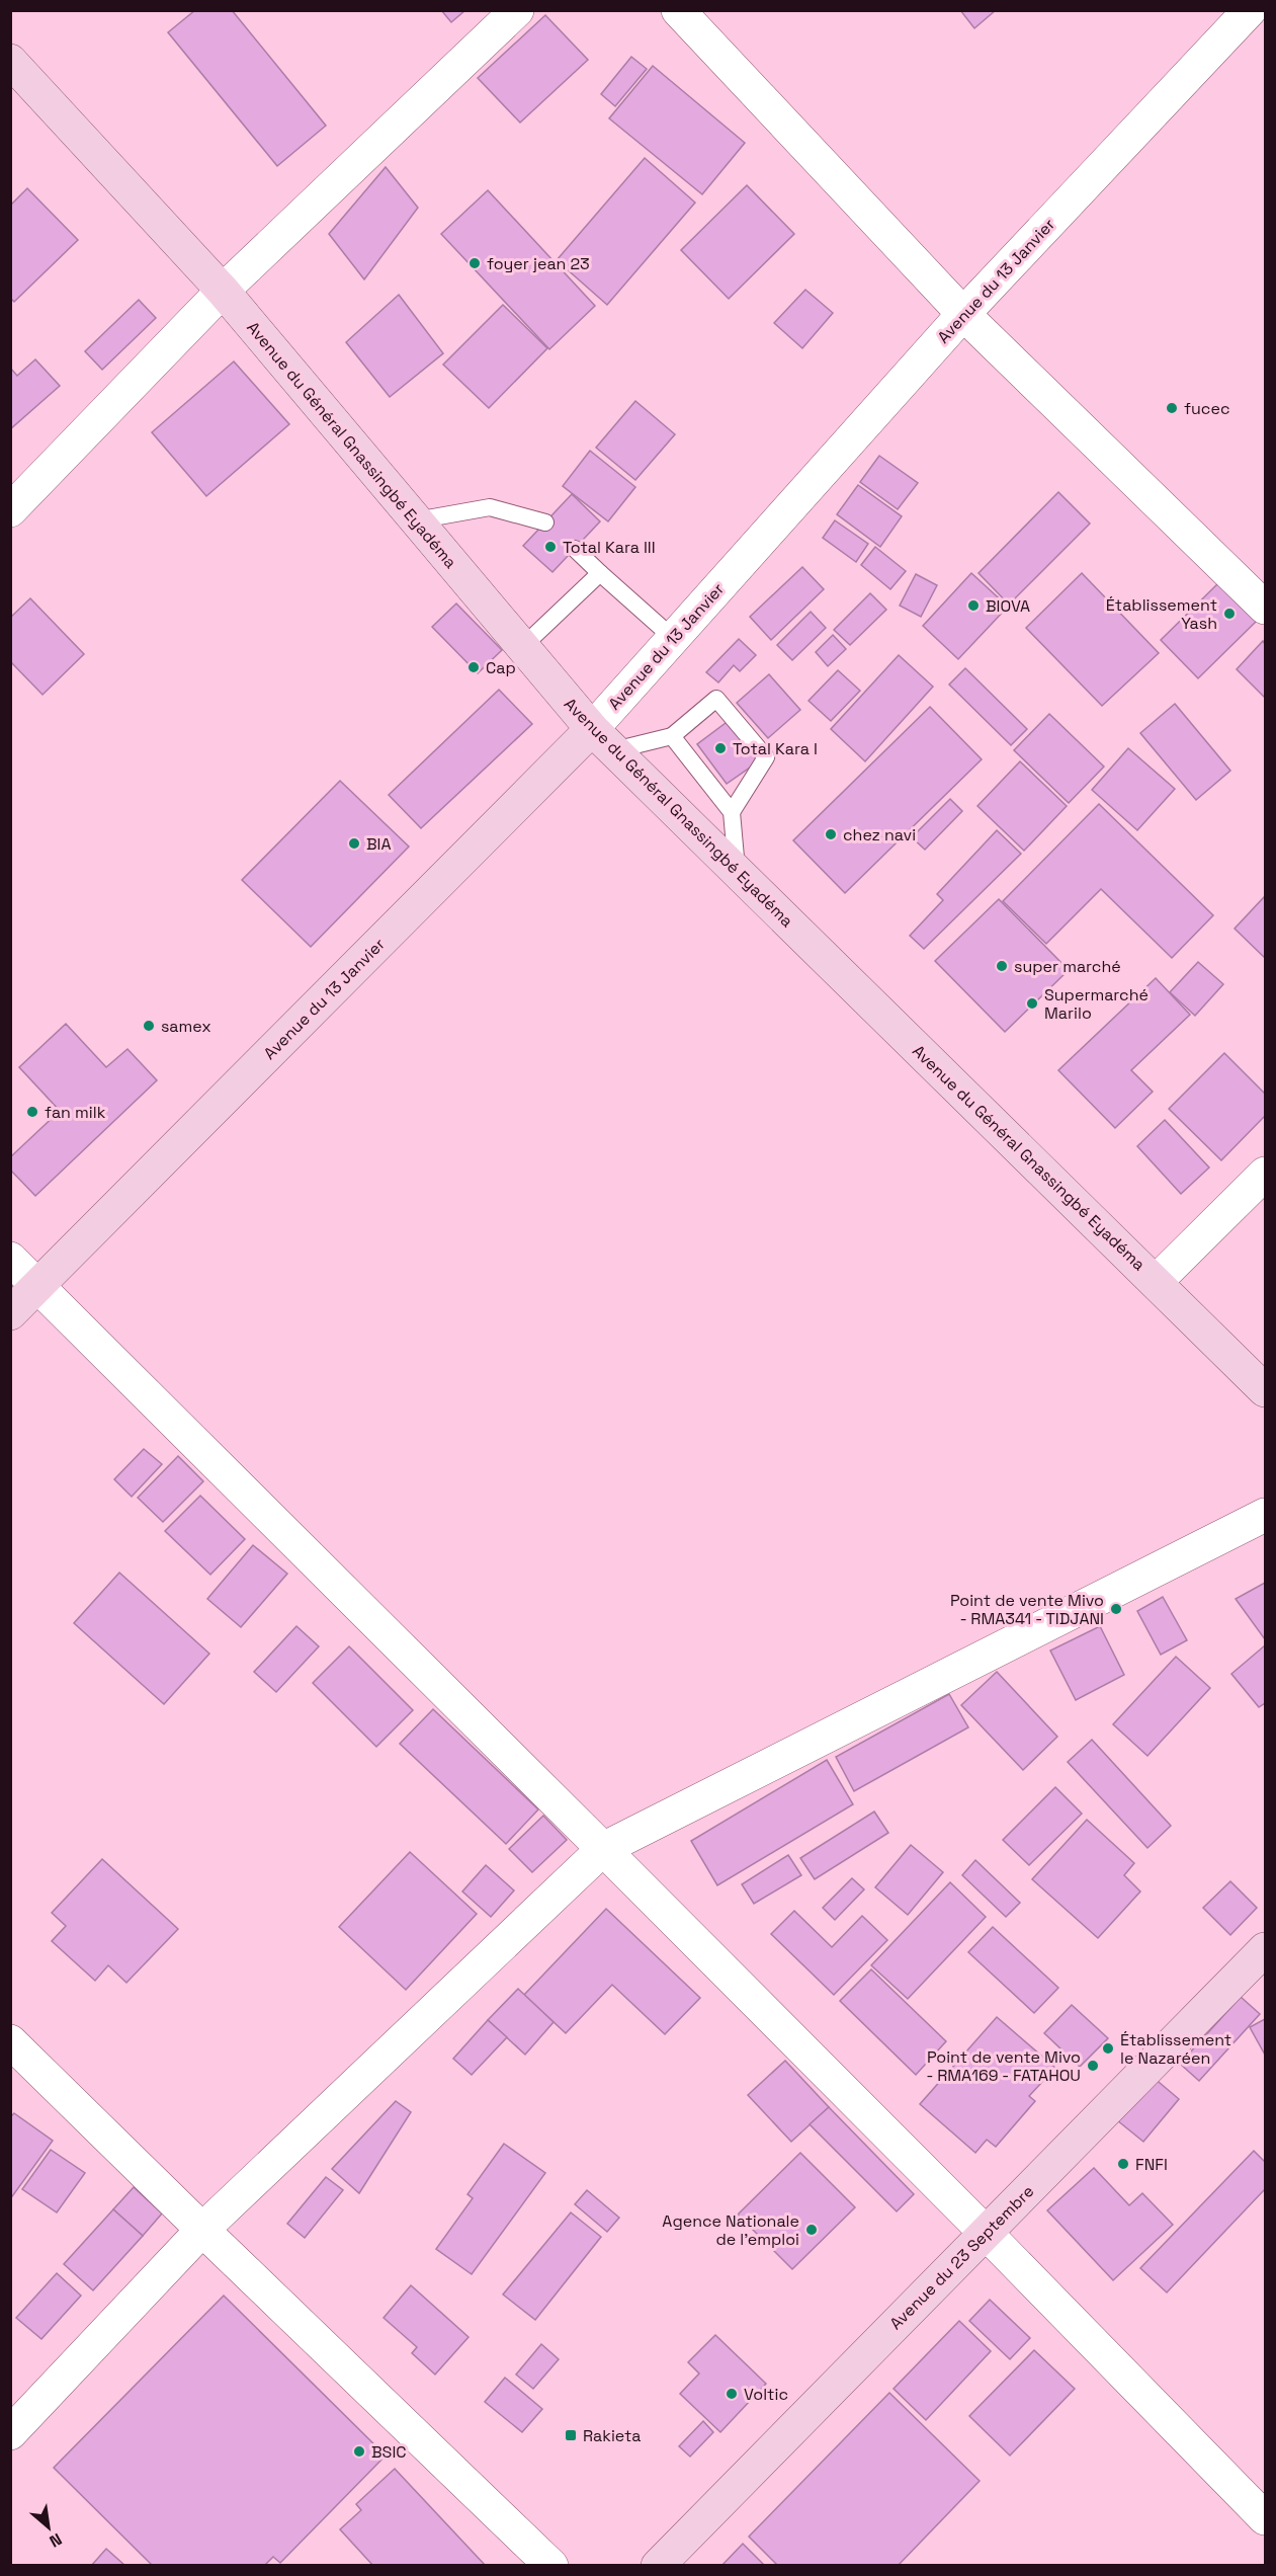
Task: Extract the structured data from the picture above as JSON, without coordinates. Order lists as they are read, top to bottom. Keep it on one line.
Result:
{"streets":{"main road":["Avenue du 13 Janvier","Avenue du Général Gnassingbé Eyadéma","Avenue du 23 Septembre"]},"crossings":[["Avenue du 13 Janvier","Avenue du Général Gnassingbé Eyadéma"]],"places":{"other":["foyer jean 23","fucec","Total Kara III","BIOVA","Établissement Yash","Cap","Total Kara I","chez navi","BIA","super marché","Supermarché Marilo","samex","fan milk","Point de vente Mivo - RMA341 - TIDJANI","Établissement le Nazaréen","Point de vente Mivo - RMA169 - FATAHOU","FNFI","Agence Nationale de l'emploi","Voltic","BSIC"],"transit":["Rakieta"]},"north":"bottom right"}
